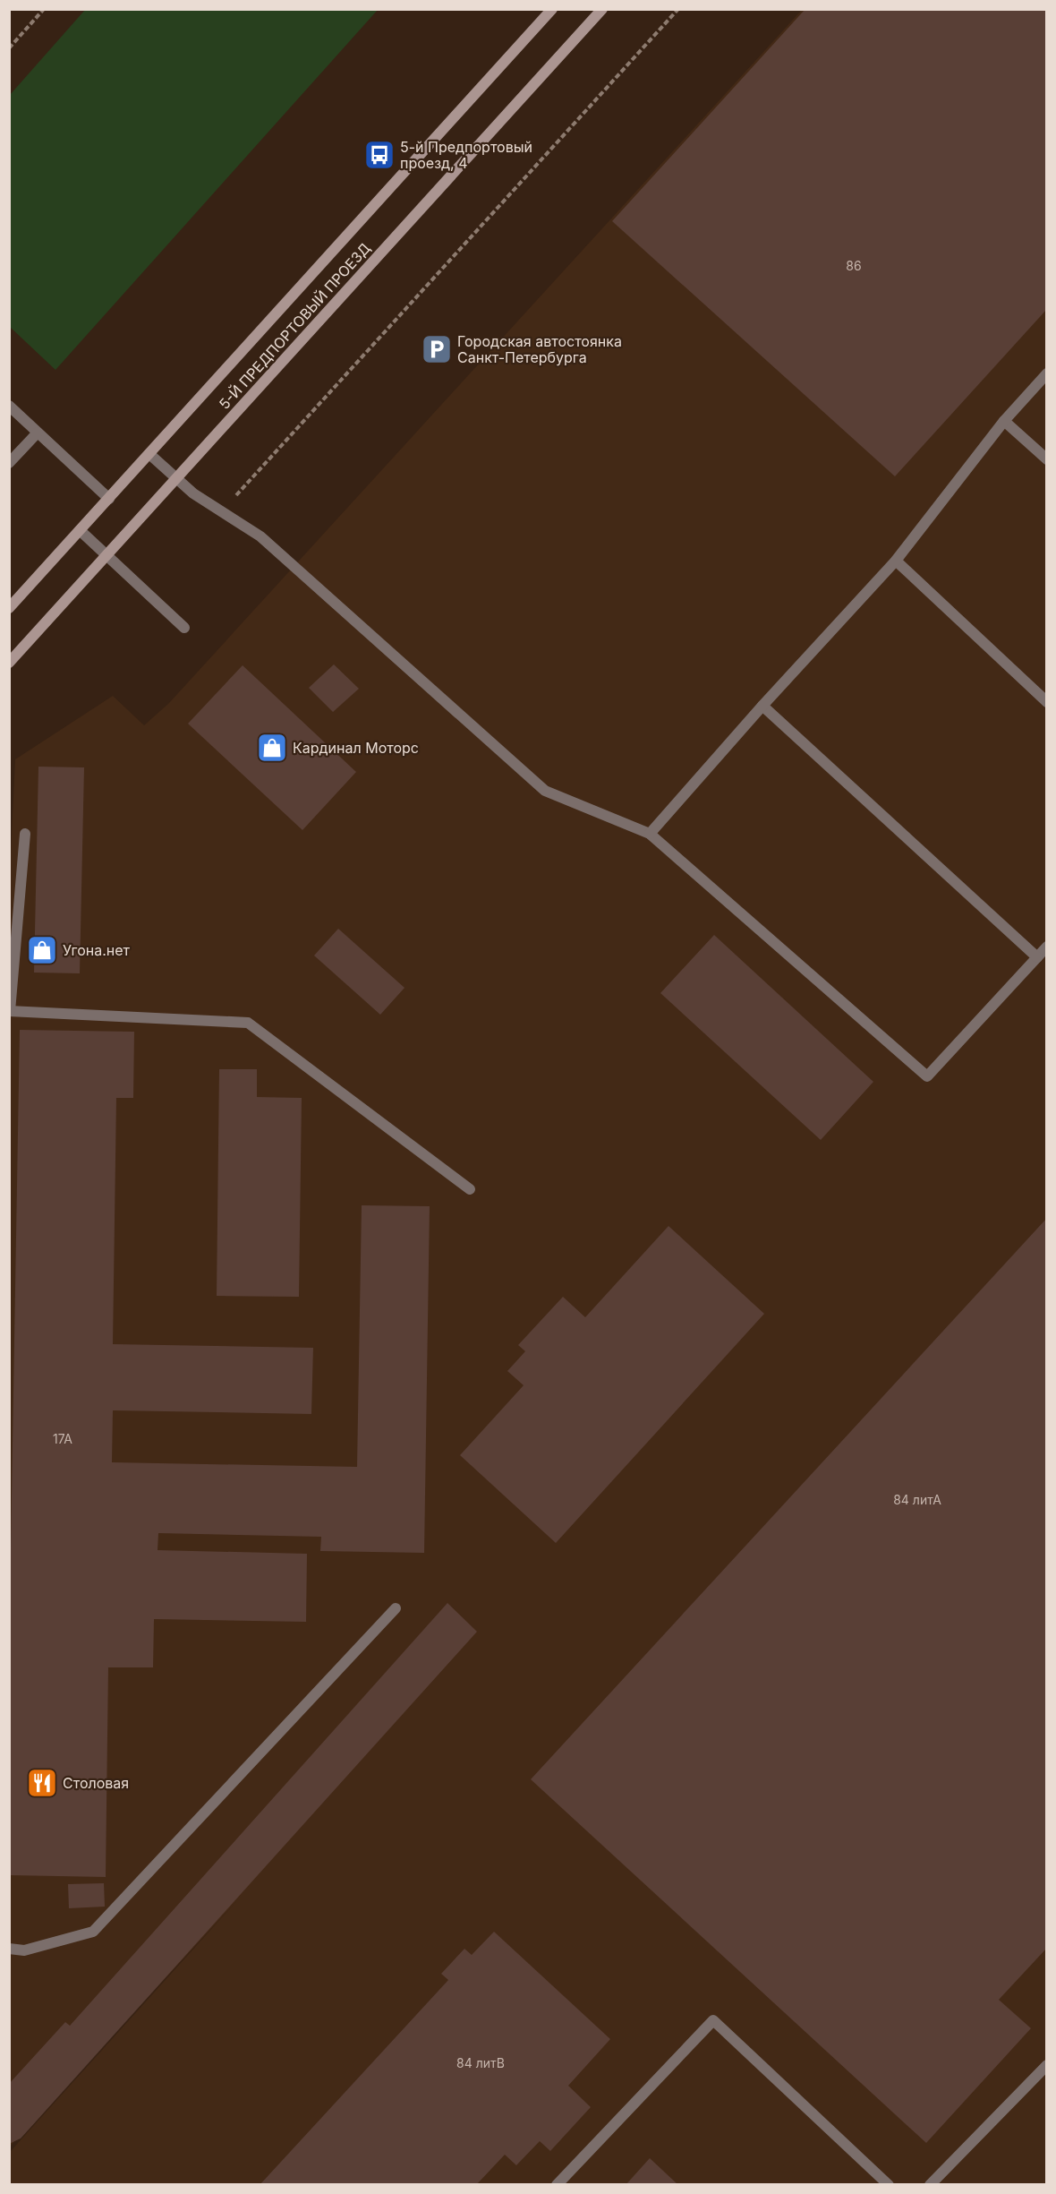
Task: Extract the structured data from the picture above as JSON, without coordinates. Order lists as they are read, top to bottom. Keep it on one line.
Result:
{"streets":{"street":["5-Й ПРЕДПОРТОВЫЙ ПРОЕЗД"]},"places":{"bus stop":["5-й Предпортовый проезд, 4"],"parking":["Городская автостоянка Санкт-Петербурга"],"shop":["Кардинал Моторс","Угона.нет"],"restaurant":["Столовая"]},"house_numbers":["86","17А","84 литА","84 литВ"]}
